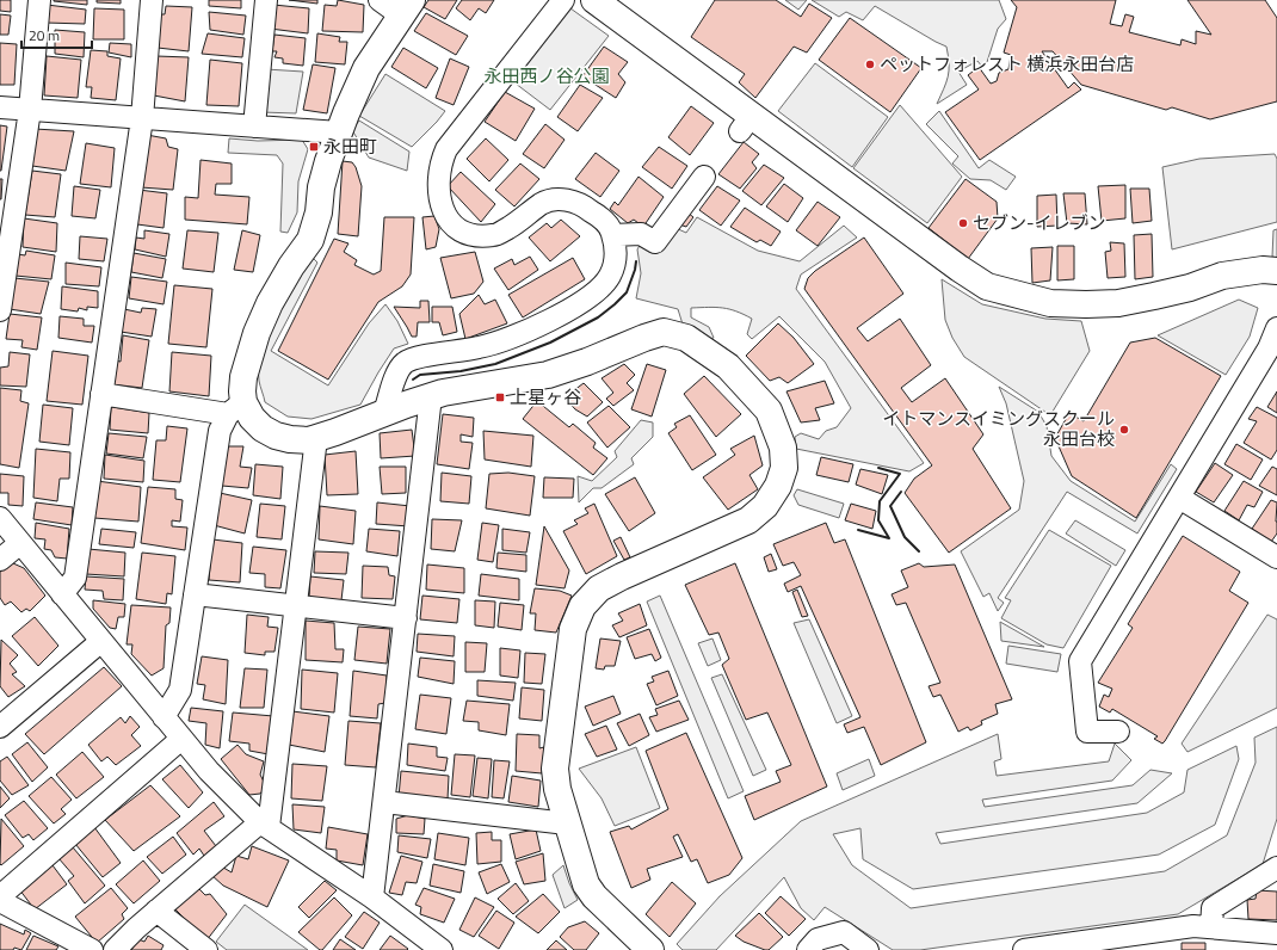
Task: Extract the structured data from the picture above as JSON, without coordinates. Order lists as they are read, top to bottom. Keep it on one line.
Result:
{"parks":["永田西ノ谷公園"],"places":{"other":["ペットフォレスト 横浜永田台店","セブン-イレブン","イトマンスイミングスクール 永田台校"],"transit":["永田町","上星ヶ谷"]},"scale_bar":"20 m"}
